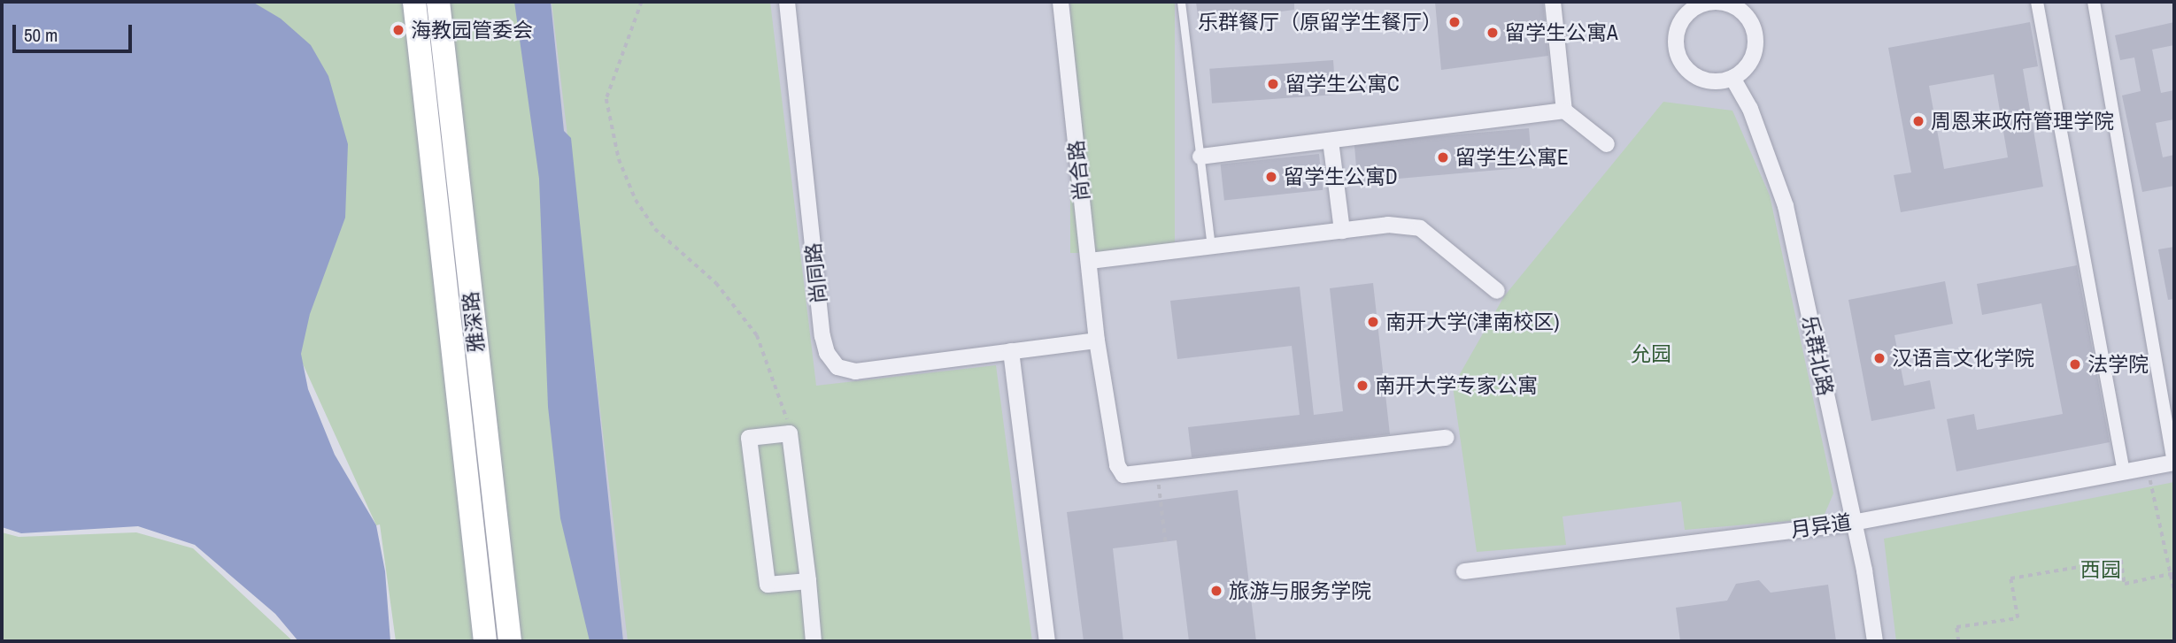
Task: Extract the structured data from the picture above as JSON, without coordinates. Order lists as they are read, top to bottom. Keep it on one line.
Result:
{"streets":{"main road":["雅深路"],"street":["尚合路","尚同路","乐群北路","月异道"]},"crossings":[["尚合路","尚同路"],["乐群北路","月异道"]],"parks":["允园","西园"],"places":["乐群餐厅（原留学生餐厅）","海教园管委会","留学生公寓A","留学生公寓C","周恩来政府管理学院","留学生公寓E","留学生公寓D","南开大学(津南校区)","汉语言文化学院","法学院","南开大学专家公寓","旅游与服务学院"],"scale_bar":"50 m"}
